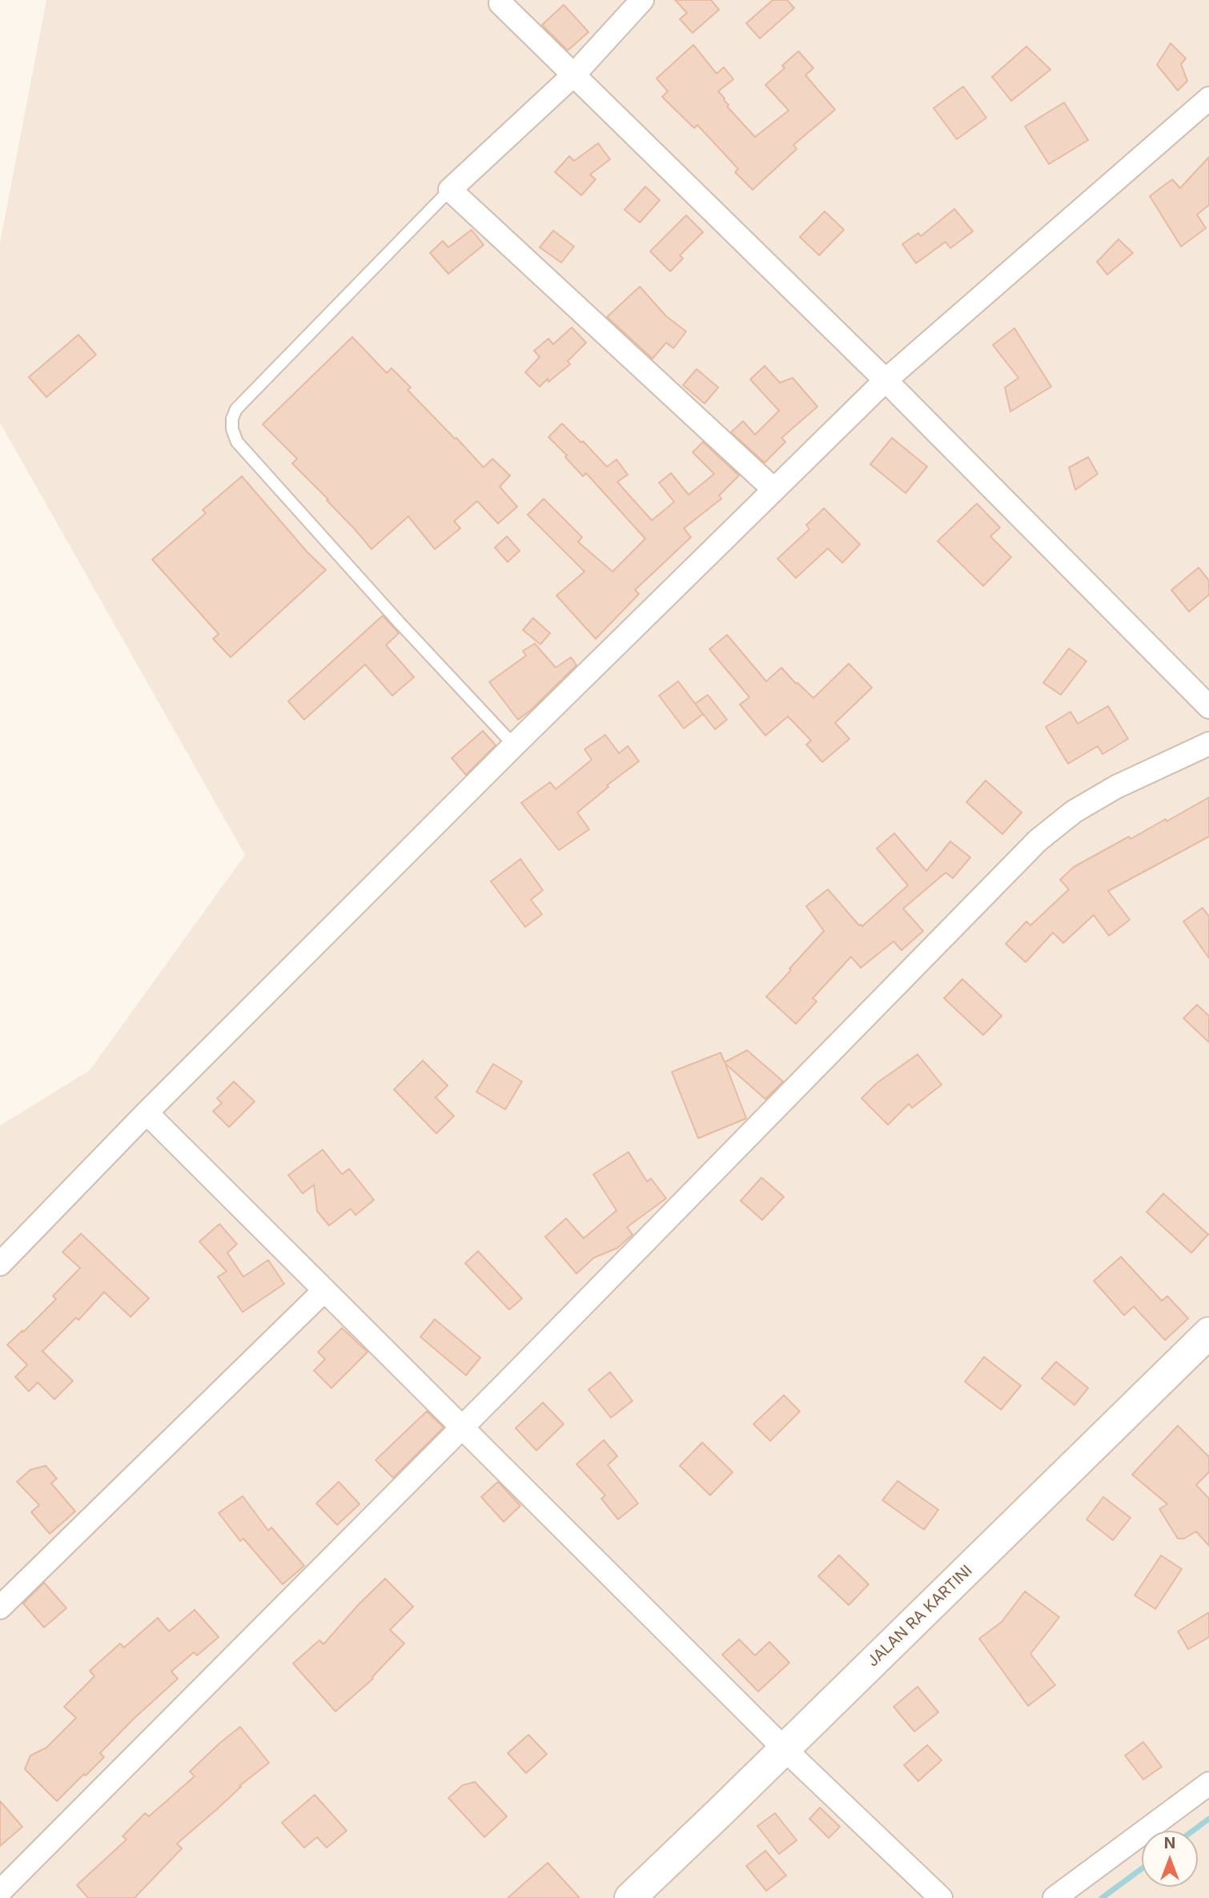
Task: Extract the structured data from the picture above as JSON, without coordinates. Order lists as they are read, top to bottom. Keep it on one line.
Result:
{"streets":{"main road":["JALAN RA KARTINI"]},"north":"top"}
